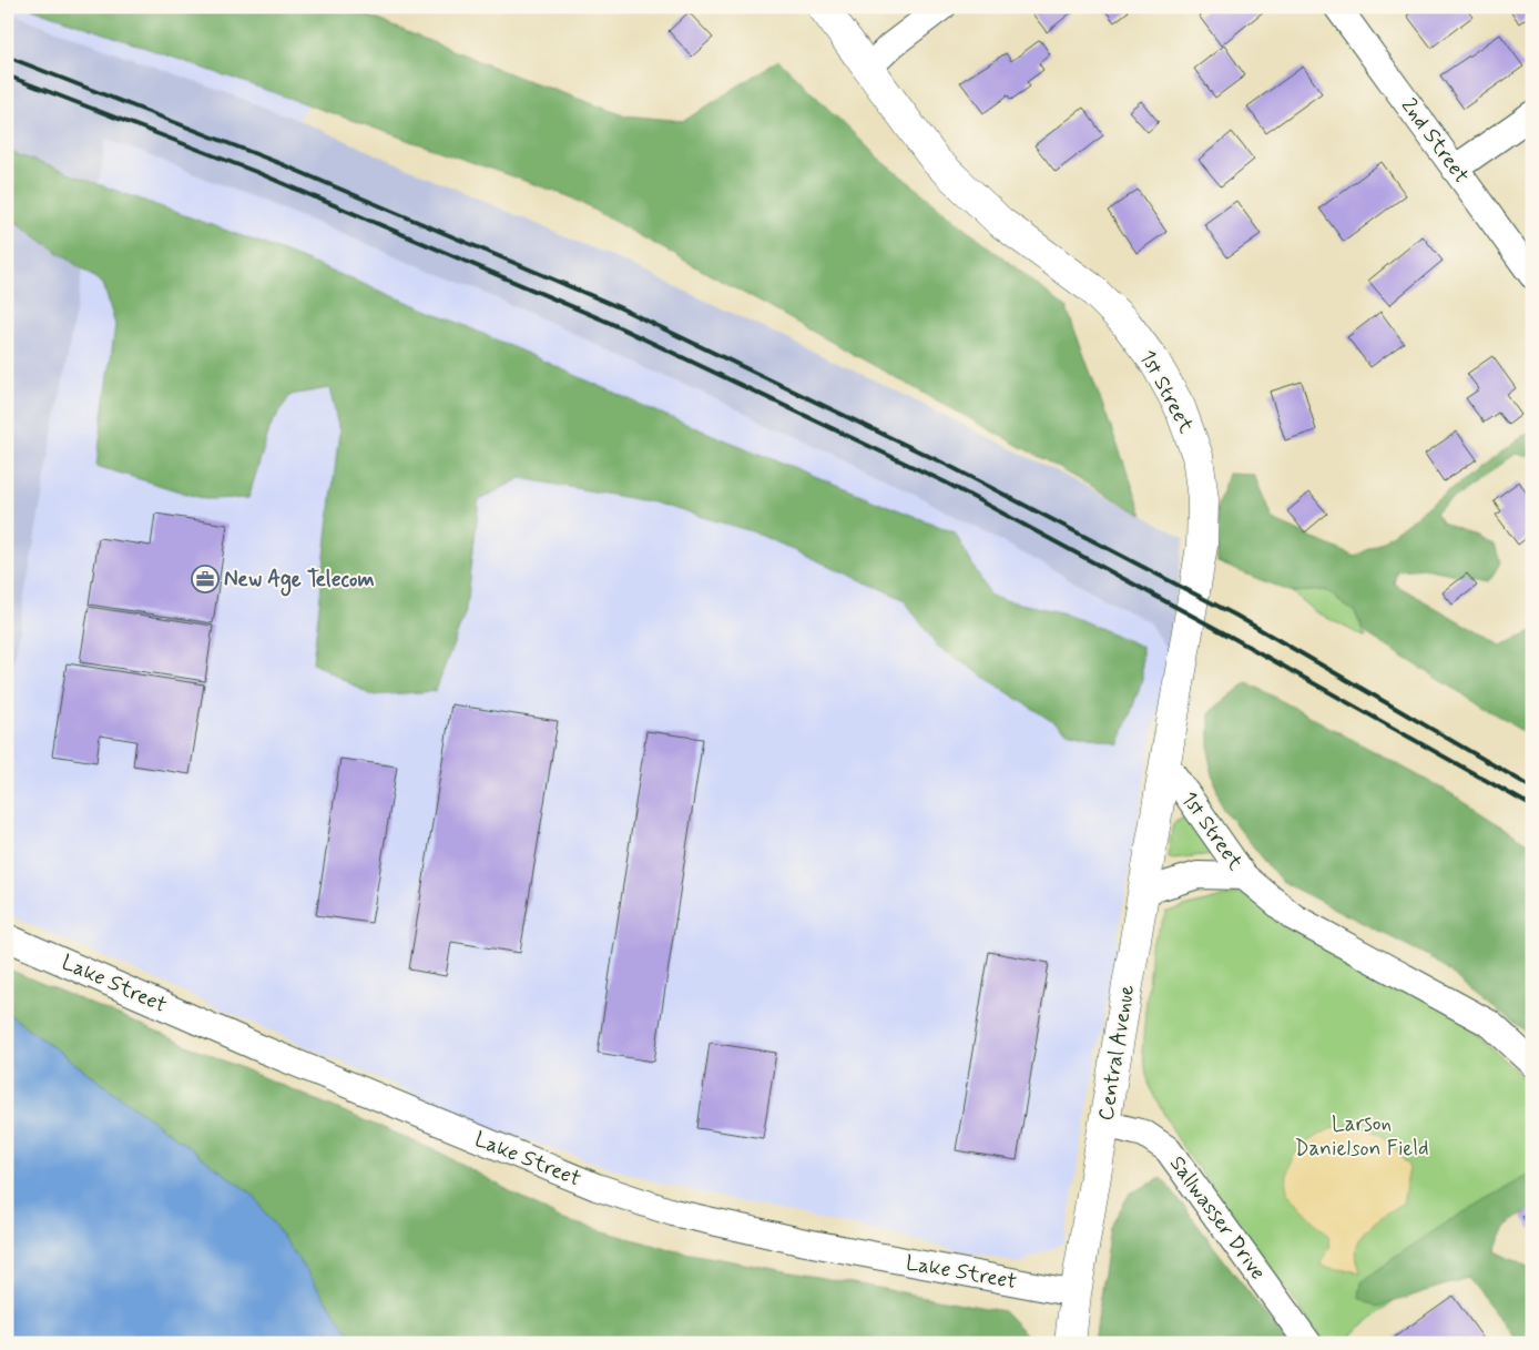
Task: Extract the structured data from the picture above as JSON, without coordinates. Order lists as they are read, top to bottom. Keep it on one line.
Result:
{"streets":{"street":["2nd Street","1st Street","Lake Street","Central Avenue","Sallwasser Drive"]},"crossings":[["1st Street","Central Avenue"],["Lake Street","Central Avenue"],["Central Avenue","Sallwasser Drive"]],"parks":["Larson Danielson Field"],"places":{"office":["New Age Telecom"]}}
